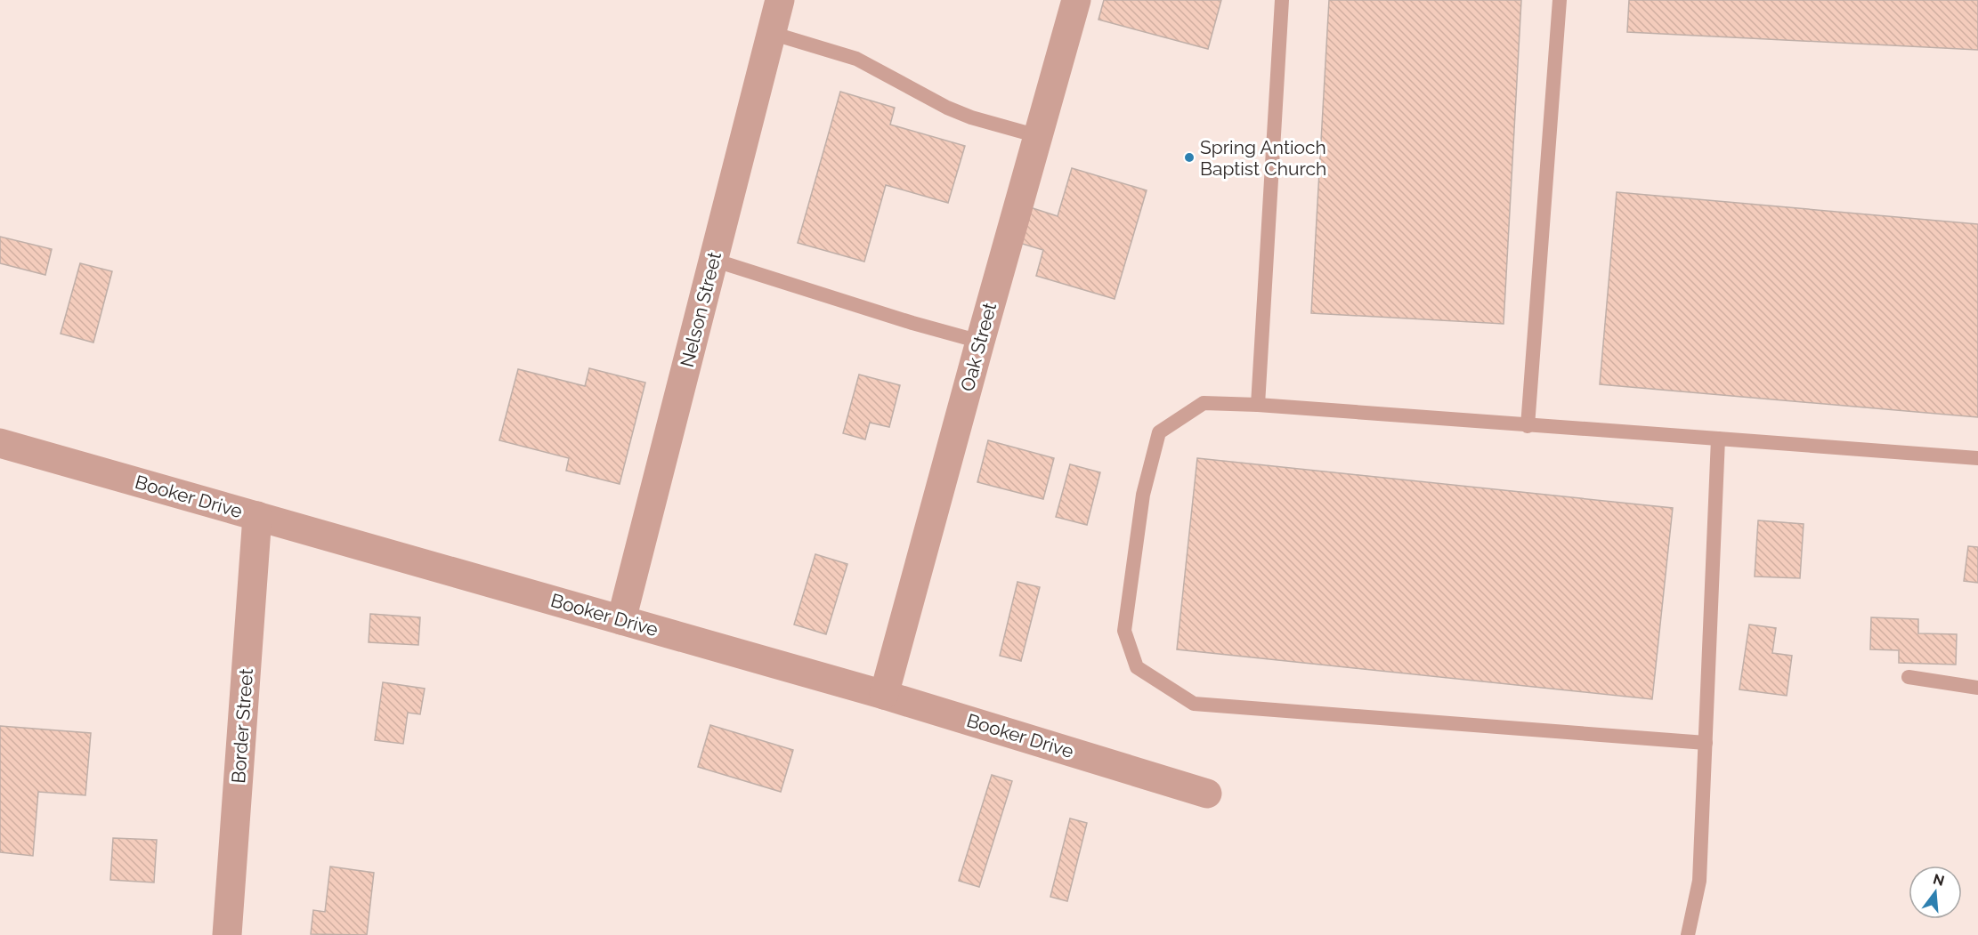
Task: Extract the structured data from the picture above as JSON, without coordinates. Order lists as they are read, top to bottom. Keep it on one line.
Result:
{"streets":{"street":["Nelson Street","Oak Street","Booker Drive","Border Street"]},"crossings":[["Nelson Street","Booker Drive"],["Oak Street","Booker Drive"],["Booker Drive","Border Street"]],"places":["Spring Antioch Baptist Church"],"north":"top"}
